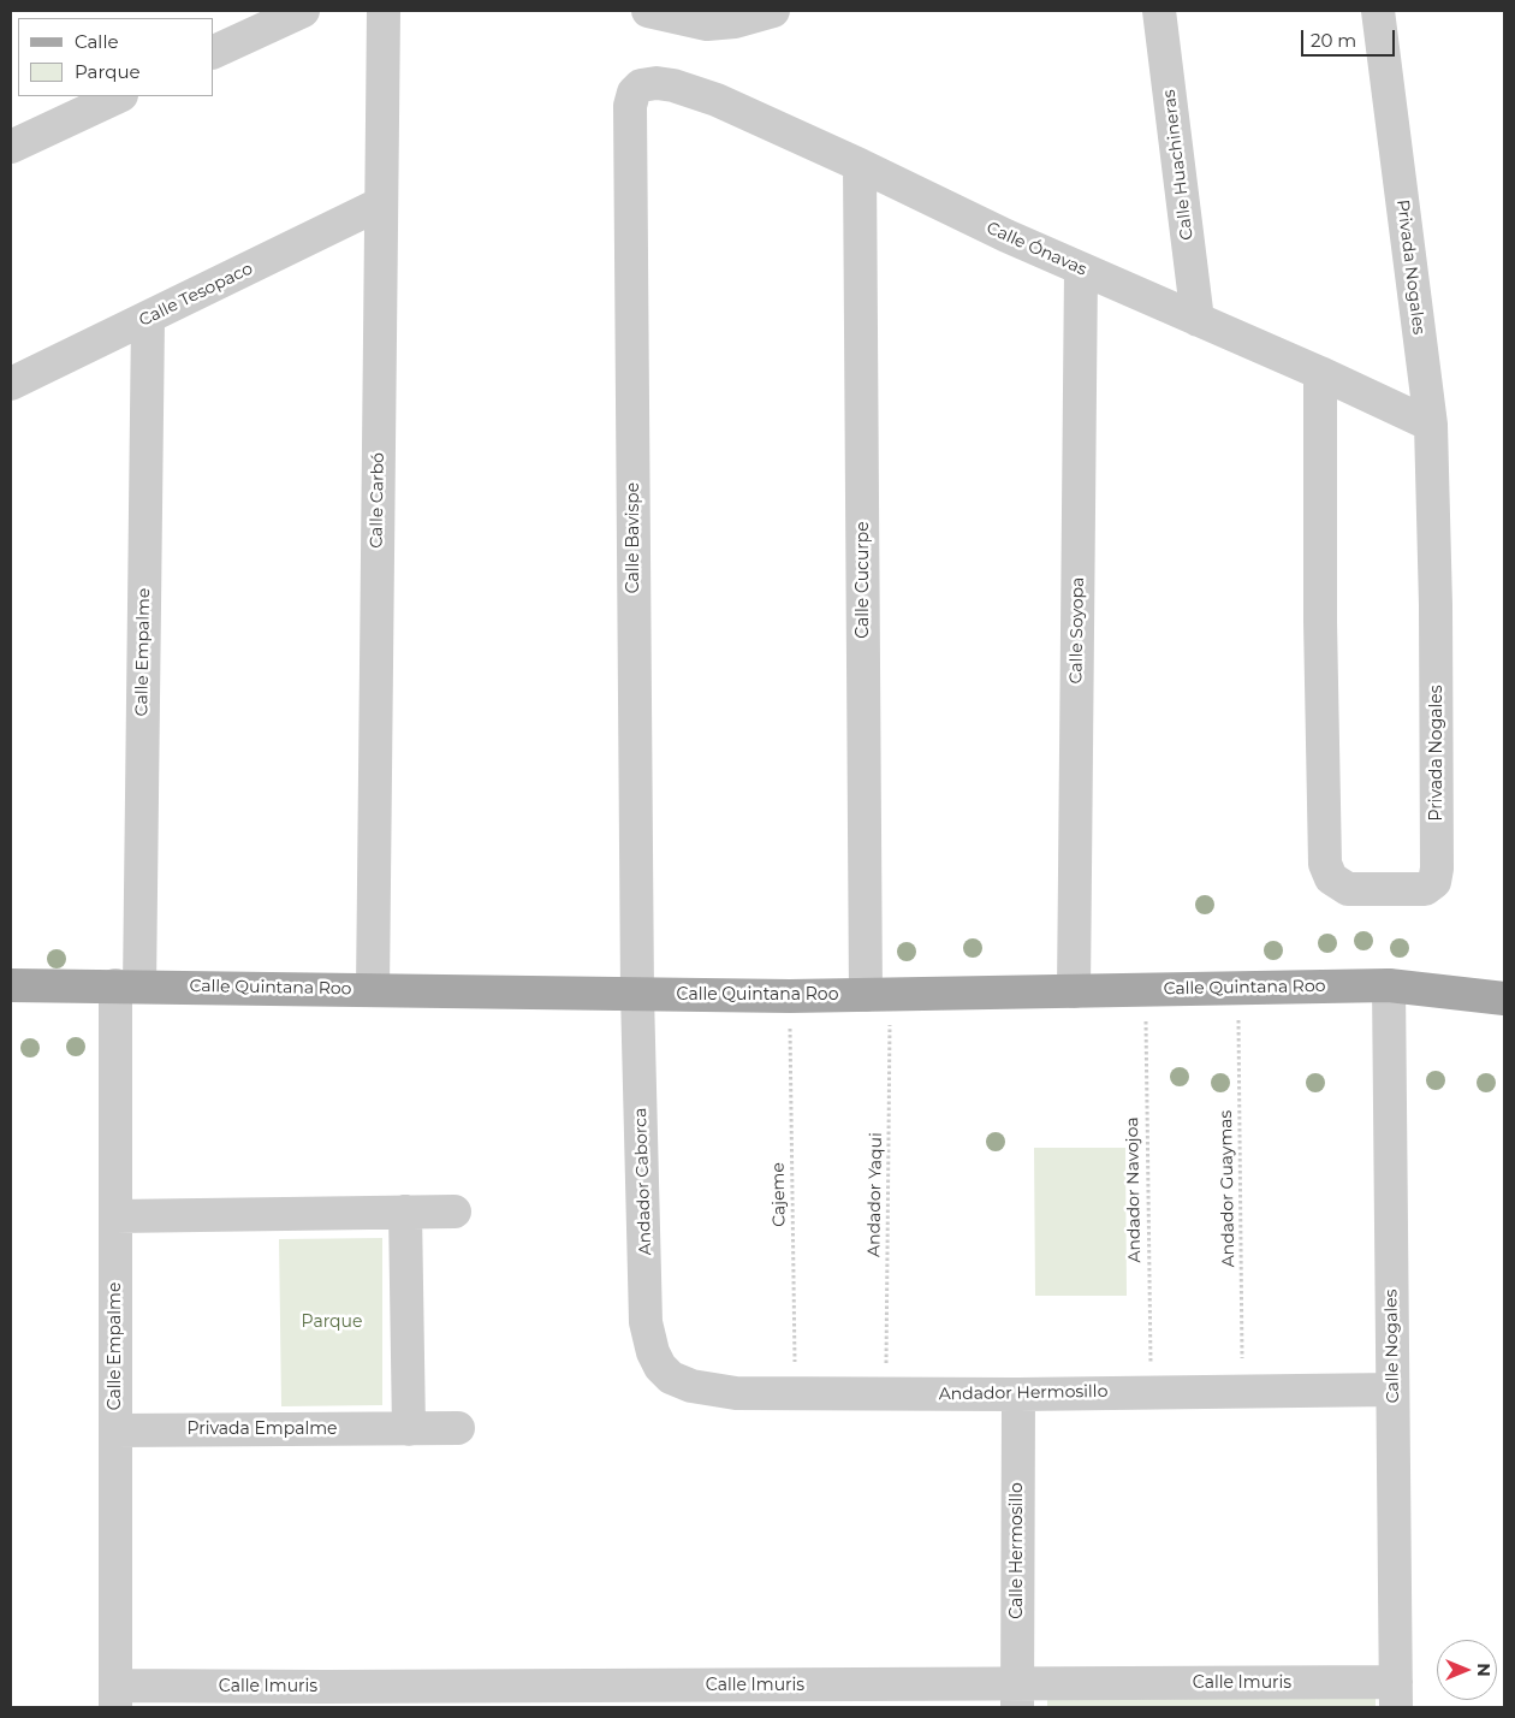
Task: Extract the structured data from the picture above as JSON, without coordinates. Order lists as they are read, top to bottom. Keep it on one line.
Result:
{"streets":{"main road":["Calle Quintana Roo"],"street":["Calle Huachineras","Calle Ónavas","Privada Nogales","Calle Tesopaco","Calle Carbó","Calle Bavispe","Calle Cucurpe","Calle Soyopa","Calle Empalme","Andador Caborca","Calle Nogales","Andador Hermosillo","Privada Empalme","Calle Hermosillo","Calle Imuris"],"path":["Andador Guaymas","Andador Navojoa","Cajeme","Andador Yaqui"]},"crossings":[["Calle Huachineras","Calle Ónavas"],["Calle Ónavas","Privada Nogales"],["Calle Ónavas","Calle Bavispe"],["Calle Ónavas","Calle Cucurpe"],["Calle Ónavas","Calle Soyopa"],["Calle Tesopaco","Calle Carbó"],["Calle Tesopaco","Calle Empalme"],["Calle Carbó","Calle Quintana Roo"],["Calle Bavispe","Calle Quintana Roo"],["Calle Bavispe","Andador Caborca"],["Calle Cucurpe","Calle Quintana Roo"],["Calle Cucurpe","Andador Yaqui"],["Calle Soyopa","Calle Quintana Roo"],["Calle Empalme","Calle Quintana Roo"],["Calle Empalme","Privada Empalme"],["Calle Empalme","Calle Imuris"],["Calle Quintana Roo","Andador Caborca"],["Calle Quintana Roo","Andador Guaymas"],["Calle Quintana Roo","Andador Navojoa"],["Calle Quintana Roo","Cajeme"],["Calle Quintana Roo","Andador Yaqui"],["Calle Quintana Roo","Calle Nogales"],["Andador Caborca","Andador Hermosillo"],["Andador Guaymas","Andador Hermosillo"],["Andador Navojoa","Andador Hermosillo"],["Cajeme","Andador Hermosillo"],["Andador Yaqui","Andador Hermosillo"],["Calle Nogales","Andador Hermosillo"],["Calle Nogales","Calle Imuris"],["Andador Hermosillo","Calle Hermosillo"],["Calle Hermosillo","Calle Imuris"]],"parks":["Parque"],"legend":["Calle","Parque"],"scale_bar":"20 m","north":"right"}
